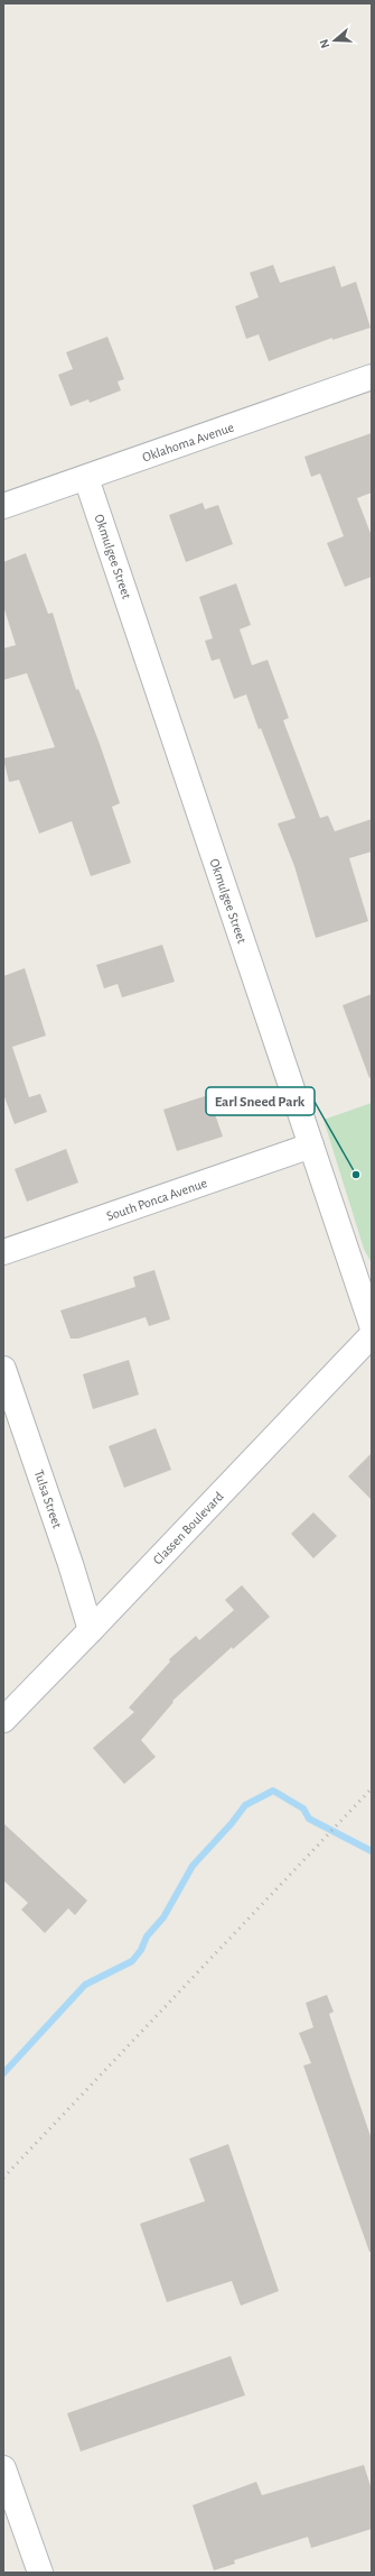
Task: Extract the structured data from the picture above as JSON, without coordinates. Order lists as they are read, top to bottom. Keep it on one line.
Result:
{"streets":{"street":["Oklahoma Avenue","Okmulgee Street","South Ponca Avenue","Tulsa Street","Classen Boulevard"]},"crossings":[["Oklahoma Avenue","Okmulgee Street"],["Okmulgee Street","South Ponca Avenue"],["Tulsa Street","Classen Boulevard"]],"places":["Earl Sneed Park"],"north":"left"}
